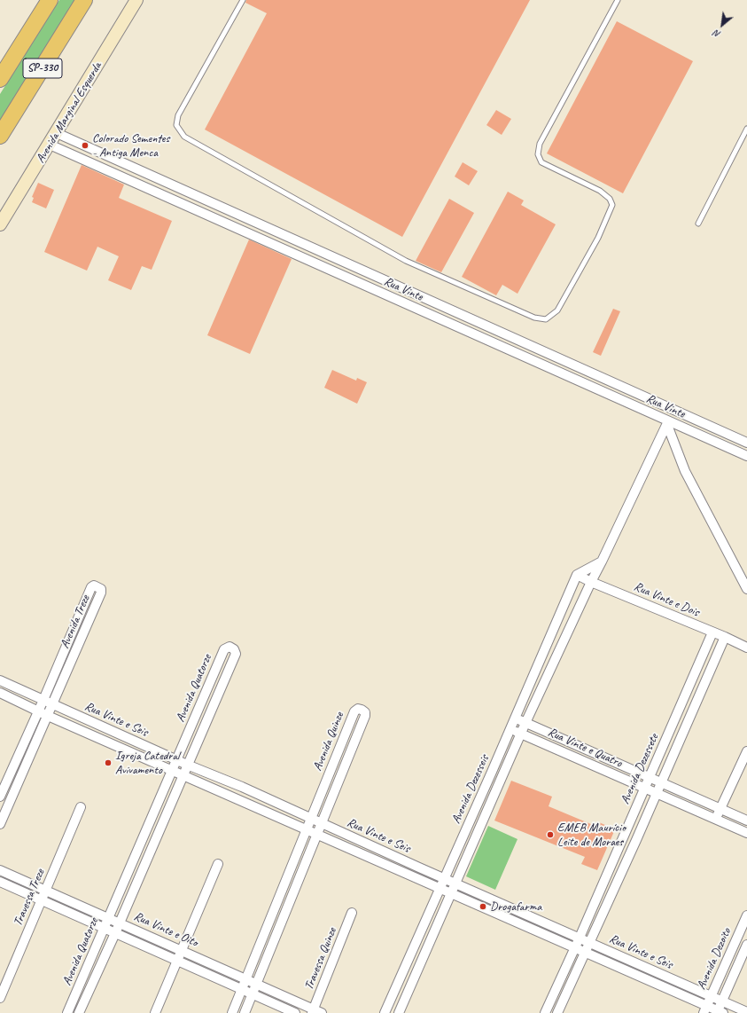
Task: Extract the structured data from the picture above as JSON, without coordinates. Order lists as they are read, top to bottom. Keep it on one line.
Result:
{"streets":{"highway":["SP-330"],"main road":["Avenida Marginal Esquerda"],"street":["Rua Vinte","Rua Vinte e Dois","Avenida Treze","Avenida Quatorze","Rua Vinte e Seis","Avenida Quinze","Rua Vinte e Quatro","Avenida Dezessete","Avenida Dezesseis","Travessa Treze","Rua Vinte e Oito","Travessa Quinze","Avenida Dezoito"]},"crossings":[["Avenida Marginal Esquerda","Rua Vinte"],["Rua Vinte","Avenida Dezesseis"],["Rua Vinte e Dois","Avenida Dezessete"],["Rua Vinte e Dois","Avenida Dezesseis"],["Avenida Treze","Rua Vinte e Seis"],["Avenida Quatorze","Rua Vinte e Seis"],["Avenida Quatorze","Rua Vinte e Oito"],["Rua Vinte e Seis","Avenida Quinze"],["Rua Vinte e Seis","Avenida Dezessete"],["Rua Vinte e Seis","Avenida Dezesseis"],["Rua Vinte e Seis","Avenida Dezoito"],["Avenida Quinze","Rua Vinte e Oito"],["Rua Vinte e Quatro","Avenida Dezessete"],["Rua Vinte e Quatro","Avenida Dezesseis"],["Travessa Treze","Rua Vinte e Oito"],["Rua Vinte e Oito","Travessa Quinze"]],"places":["Colorado Sementes - Antiga Menca","Igreja Catedral Avivamento","EMEB Maurício Leite de Moraes","Drogafarma"],"north":"bottom left"}
